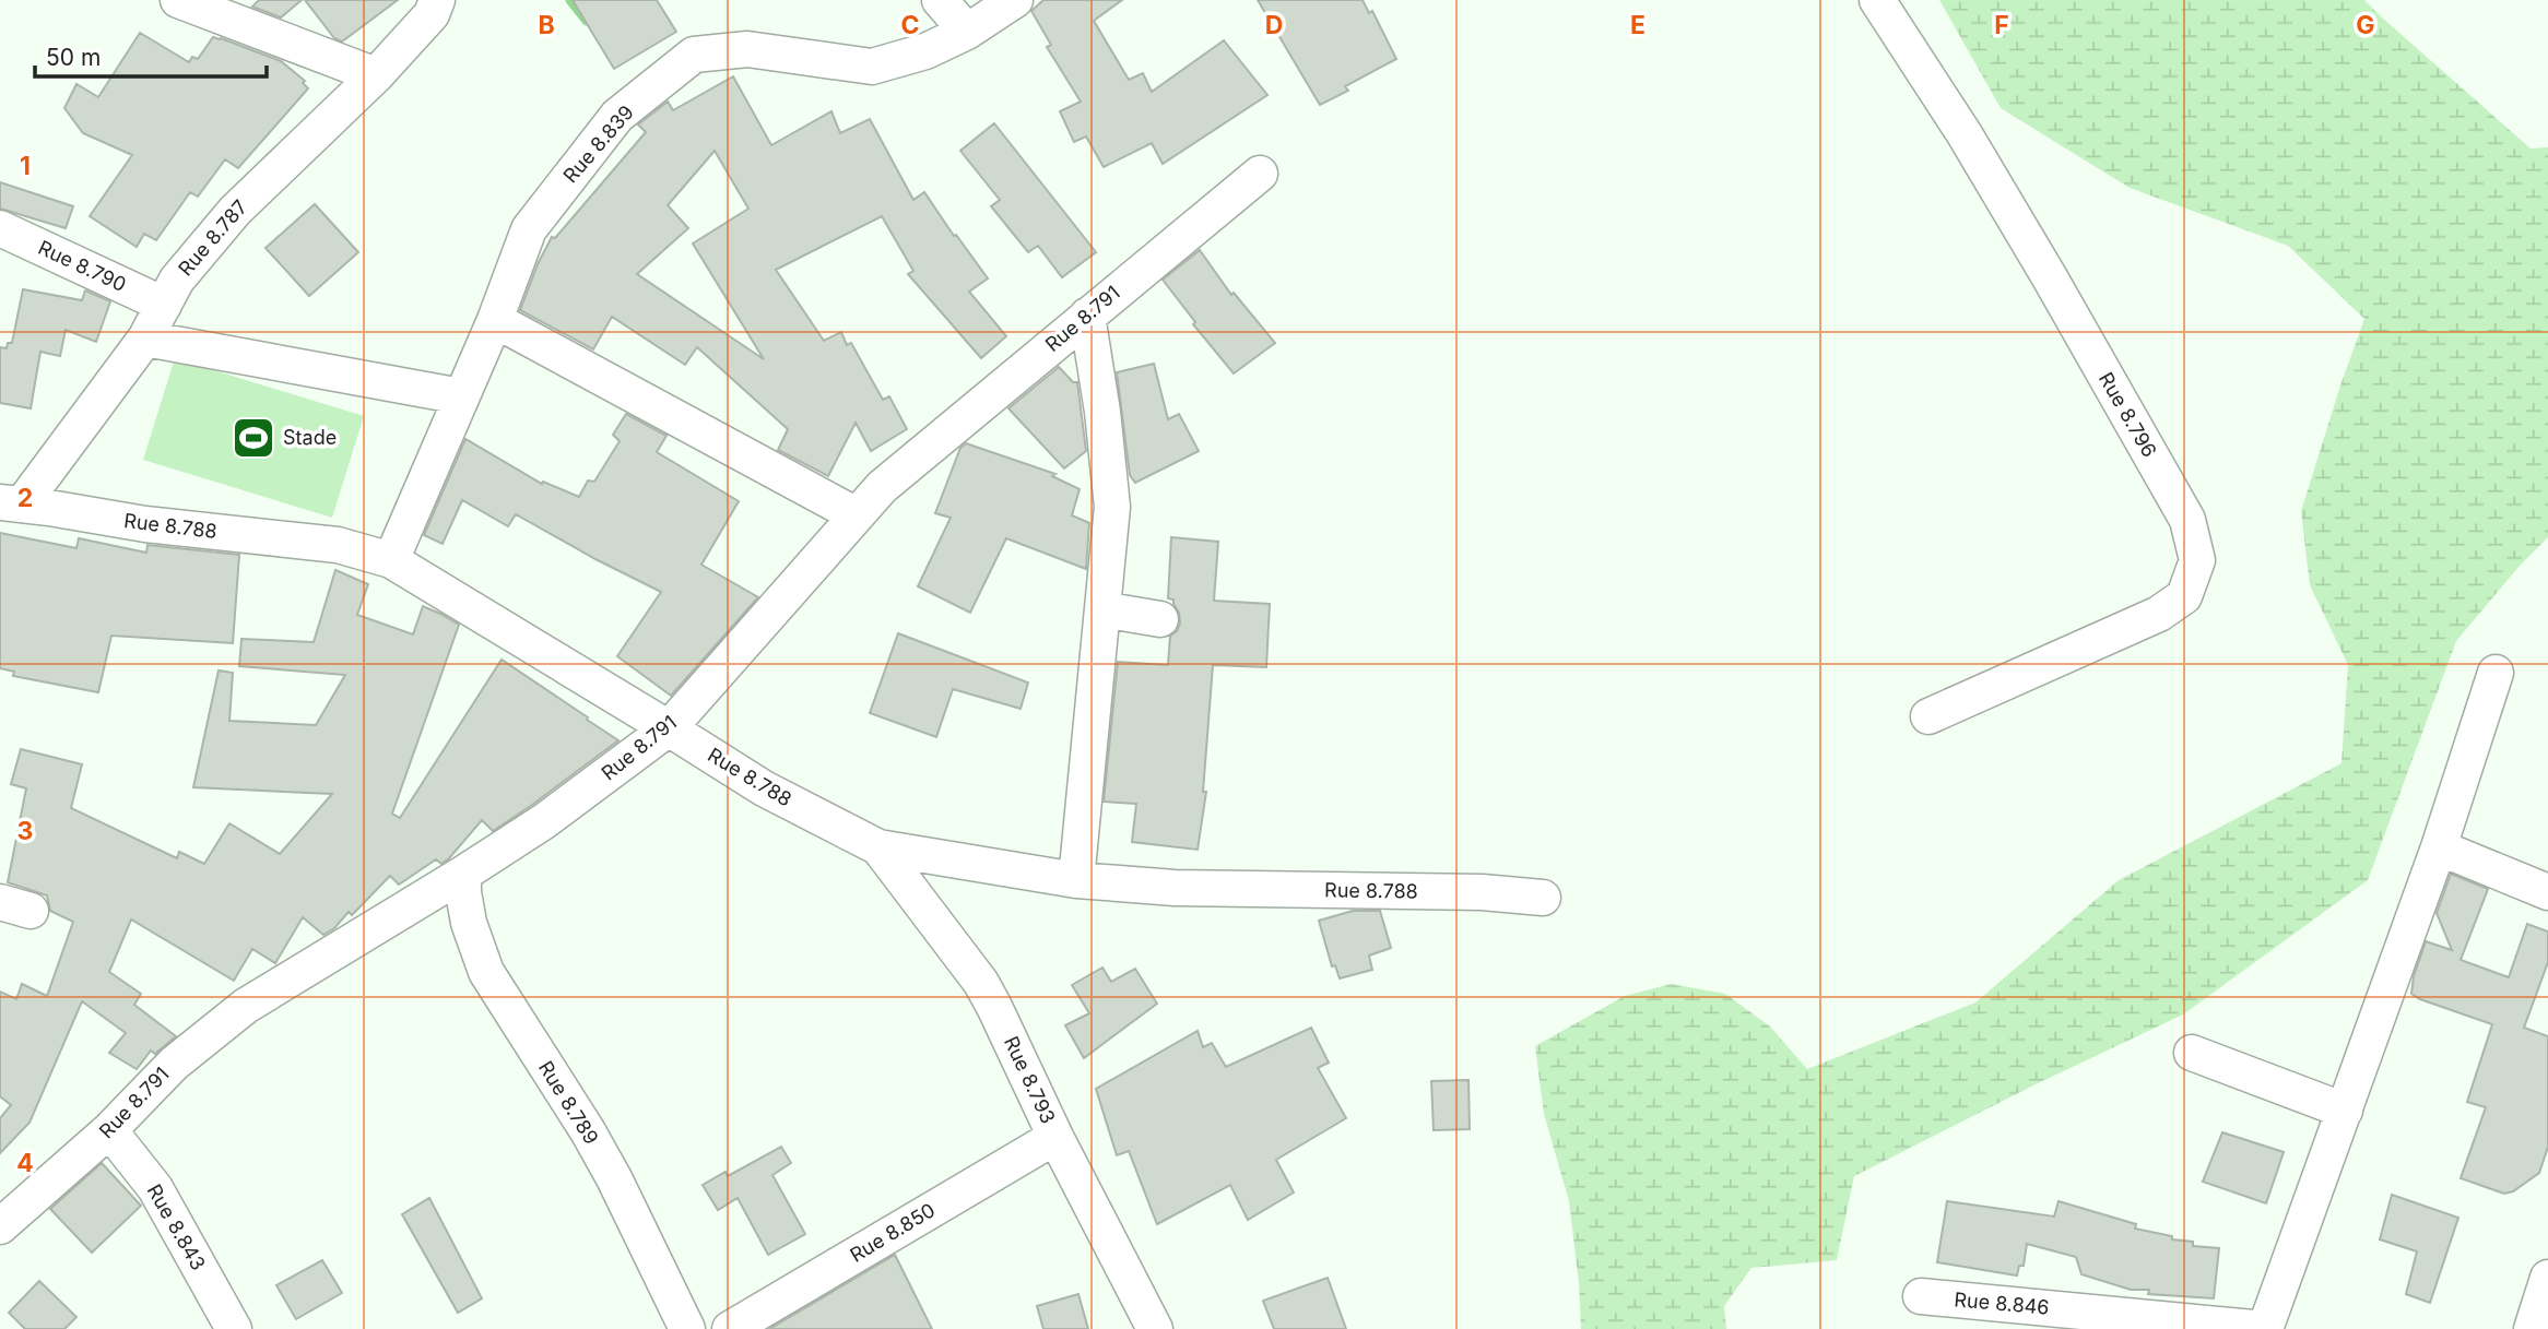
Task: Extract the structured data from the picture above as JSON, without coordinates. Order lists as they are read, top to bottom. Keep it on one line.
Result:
{"streets":{"street":["Rue 8.839","Rue 8.787","Rue 8.790","Rue 8.791","Rue 8.796","Rue 8.788","Rue 8.793","Rue 8.789","Rue 8.843","Rue 8.850","Rue 8.846"]},"crossings":[["Rue 8.839","Rue 8.788"],["Rue 8.787","Rue 8.790"],["Rue 8.787","Rue 8.788"],["Rue 8.791","Rue 8.788"],["Rue 8.791","Rue 8.789"],["Rue 8.791","Rue 8.843"],["Rue 8.788","Rue 8.793"],["Rue 8.793","Rue 8.850"]],"places":{"sports":["Stade"]},"scale_bar":"50 m","grid":{"columns":["B","C","D","E","F","G"],"rows":["1","2","3","4"]}}
